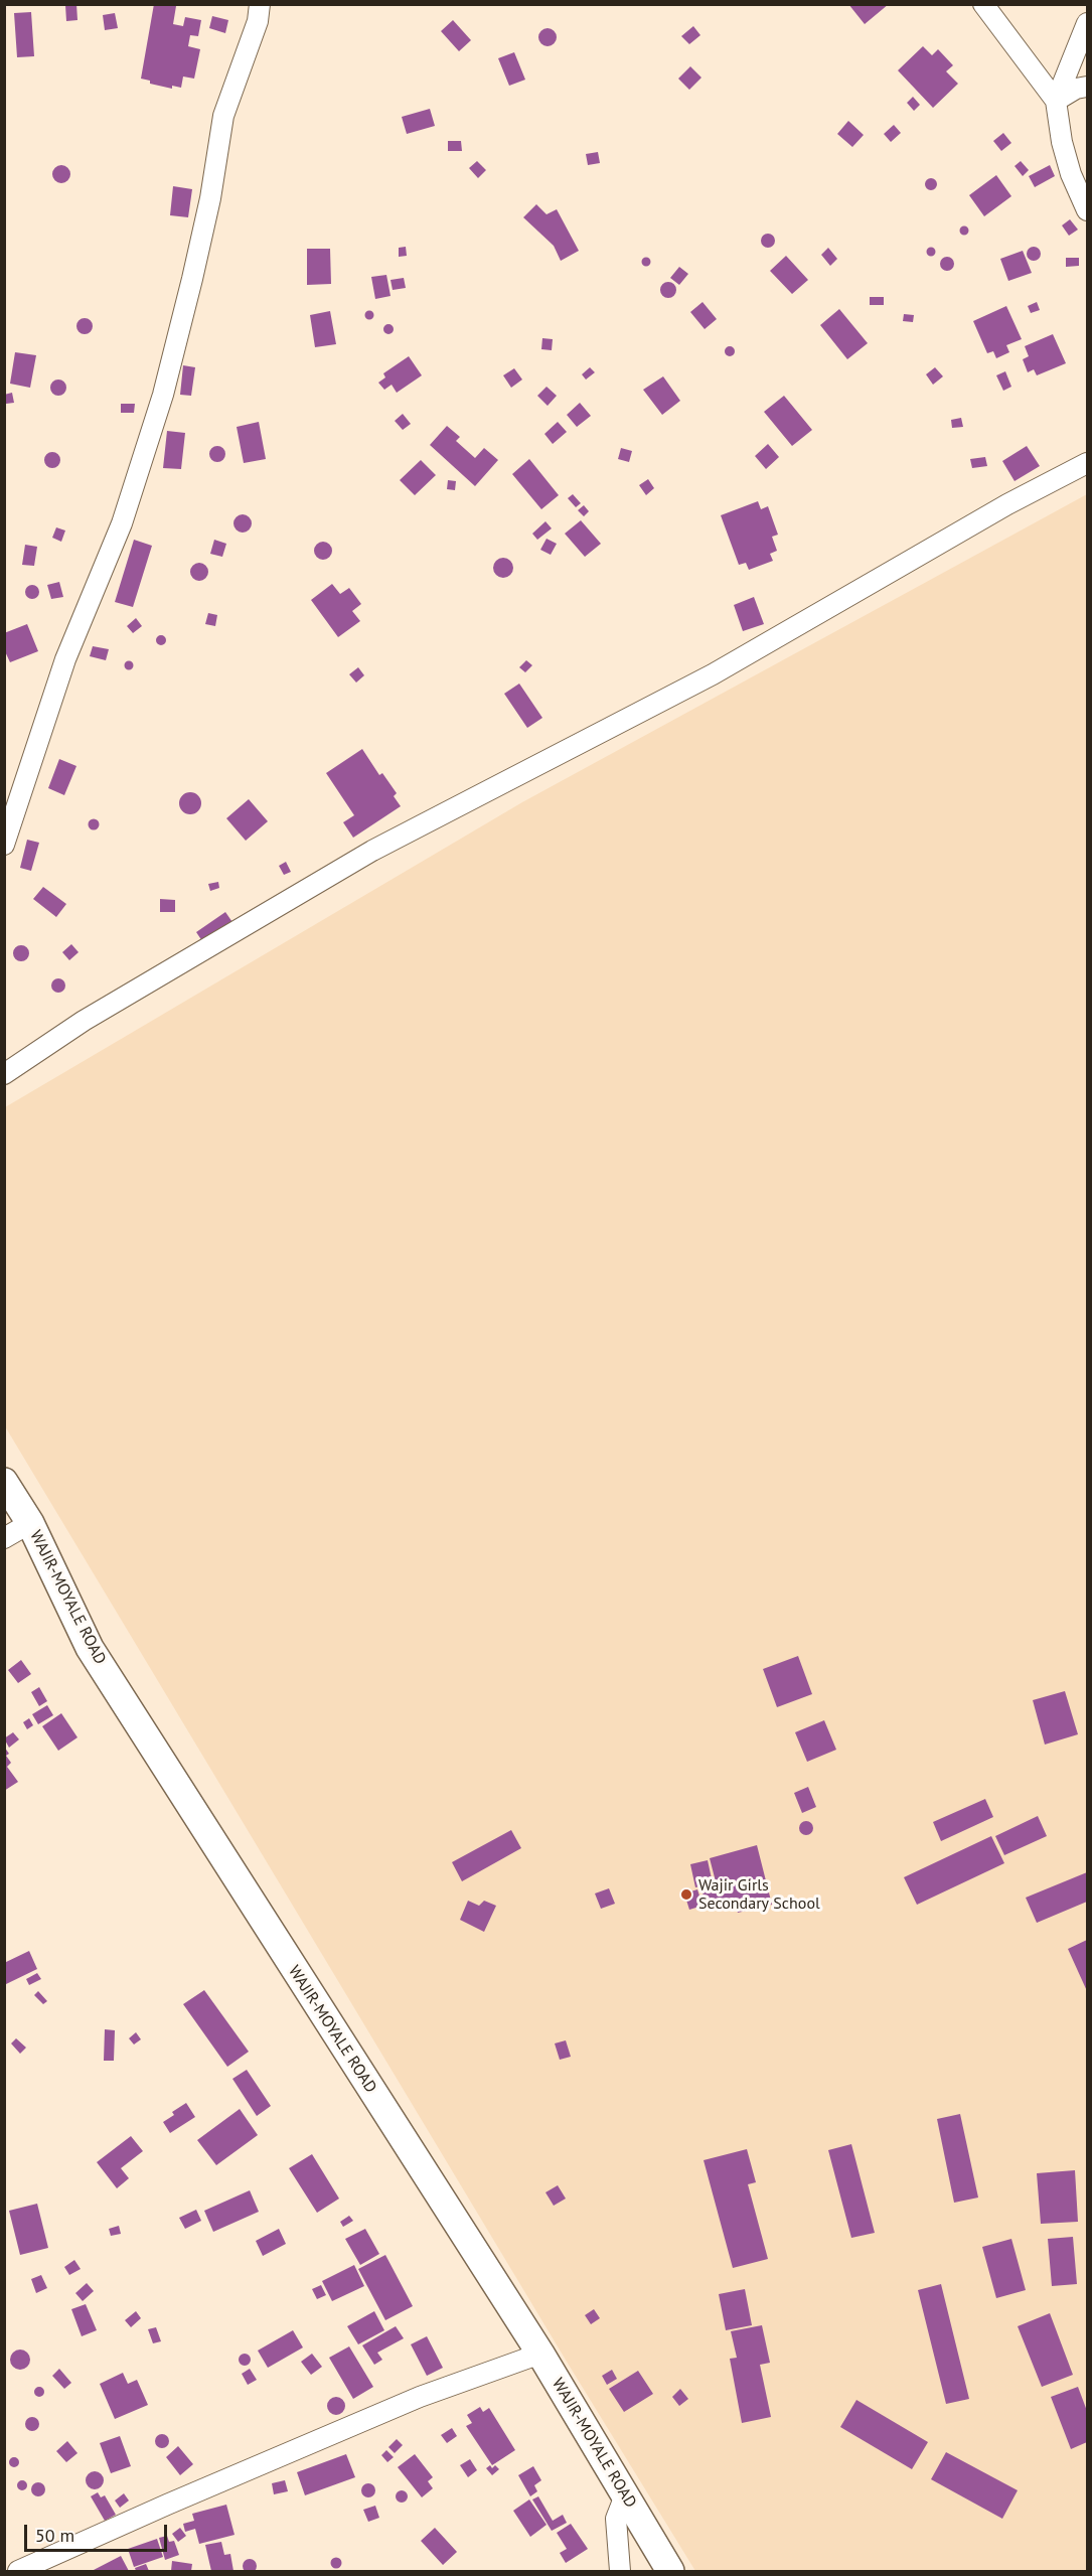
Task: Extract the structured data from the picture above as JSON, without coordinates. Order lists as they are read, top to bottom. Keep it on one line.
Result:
{"streets":{"main road":["WAJIR-MOYALE ROAD"]},"places":["Wajir Girls Secondary School"],"scale_bar":"50 m"}
